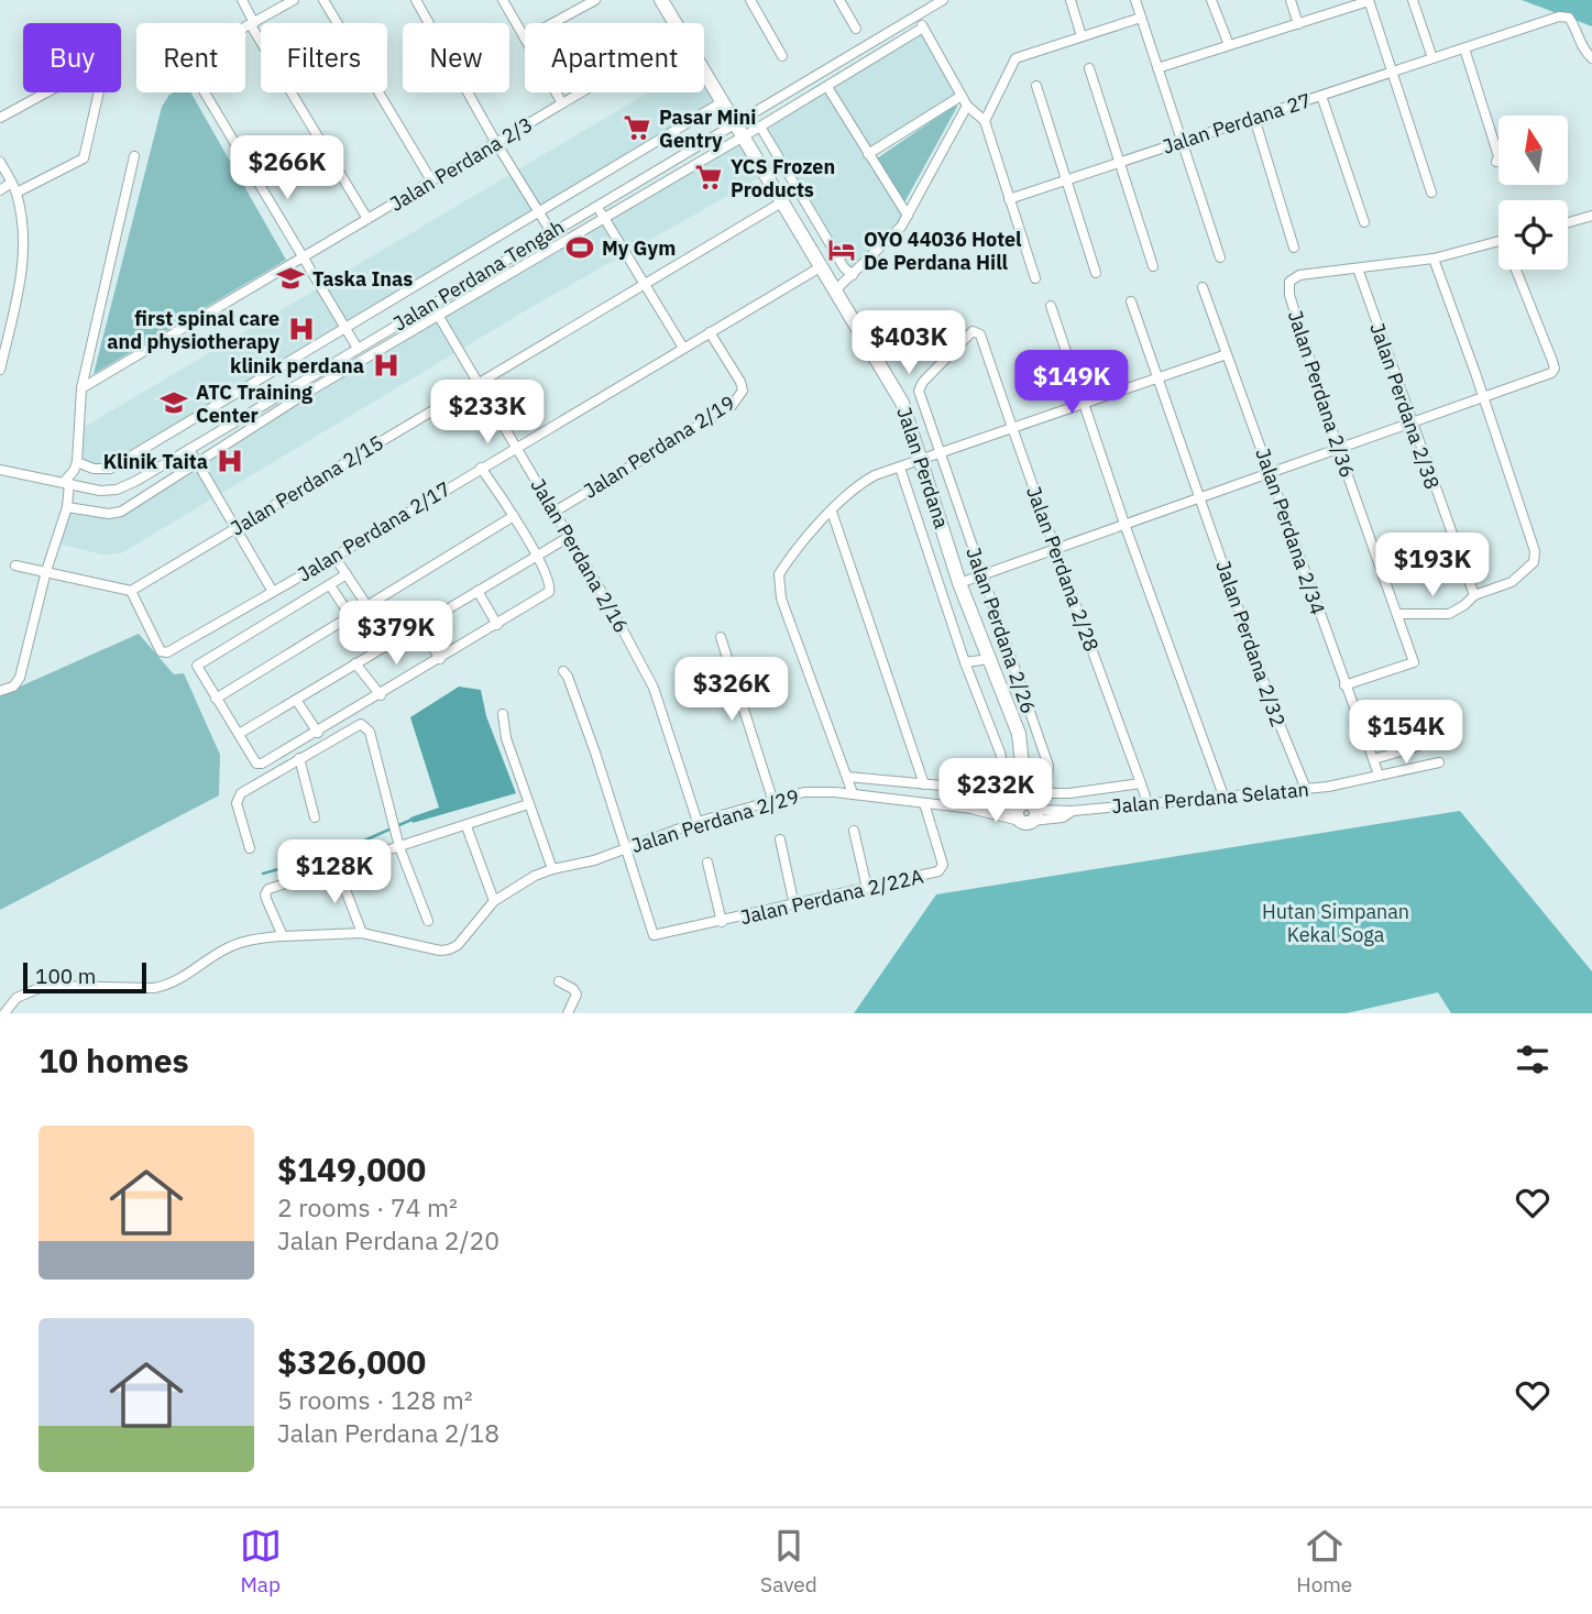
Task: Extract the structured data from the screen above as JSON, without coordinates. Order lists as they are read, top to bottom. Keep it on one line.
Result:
{"streets":{"street":["Jalan Perdana 27","Jalan Perdana 2/3","Jalan Perdana Tengah","Jalan Perdana 2/36","Jalan Perdana 2/38","Jalan Perdana 2/19","Jalan Perdana","Jalan Perdana 2/15","Jalan Perdana 2/17","Jalan Perdana 2/34","Jalan Perdana 2/16","Jalan Perdana 2/28","Jalan Perdana 2/26","Jalan Perdana 2/32","Jalan Perdana Selatan","Jalan Perdana 2/29","Jalan Perdana 2/22A"]},"crossings":[["Jalan Perdana Tengah","Jalan Perdana"],["Jalan Perdana Tengah","Jalan Perdana 2/16"],["Jalan Perdana 2/36","Jalan Perdana 2/38"],["Jalan Perdana 2/36","Jalan Perdana 2/34"],["Jalan Perdana 2/19","Jalan Perdana 2/17"],["Jalan Perdana 2/19","Jalan Perdana 2/16"],["Jalan Perdana","Jalan Perdana 2/15"],["Jalan Perdana","Jalan Perdana 2/17"],["Jalan Perdana","Jalan Perdana Selatan"],["Jalan Perdana","Jalan Perdana 2/29"],["Jalan Perdana 2/15","Jalan Perdana 2/17"],["Jalan Perdana 2/15","Jalan Perdana 2/16"],["Jalan Perdana 2/17","Jalan Perdana 2/16"],["Jalan Perdana 2/34","Jalan Perdana Selatan"],["Jalan Perdana 2/16","Jalan Perdana 2/29"],["Jalan Perdana 2/28","Jalan Perdana 2/26"],["Jalan Perdana 2/28","Jalan Perdana Selatan"],["Jalan Perdana 2/32","Jalan Perdana Selatan"],["Jalan Perdana Selatan","Jalan Perdana 2/29"],["Jalan Perdana 2/29","Jalan Perdana 2/22A"]],"parks":["Hutan Simpanan Kekal Soga"],"places":{"supermarket":["Pasar Mini Gentry","YCS Frozen Products"],"sports":["My Gym"],"hotel":["OYO 44036 Hotel De Perdana Hill"],"school or university":["Taska Inas","ATC Training Center"],"hospital":["first spinal care and physiotherapy","klinik perdana","Klinik Taita"]},"scale_bar":"100 m","north":"top","page":{"chip":["Buy","Rent","Filters","New","Apartment"],"price":["$266K","$403K","$149K","$233K","$193K","$379K","$326K","$154K","$232K","$128K"],"scale":"100 m","heading":"10 homes","list":[{"name":"$149,000","note":"2 rooms · 74 m² · Jalan Perdana 2/20"},{"name":"$326,000","note":"5 rooms · 128 m² · Jalan Perdana 2/18"}],"tabs":["Map","Saved","Home"]}}
